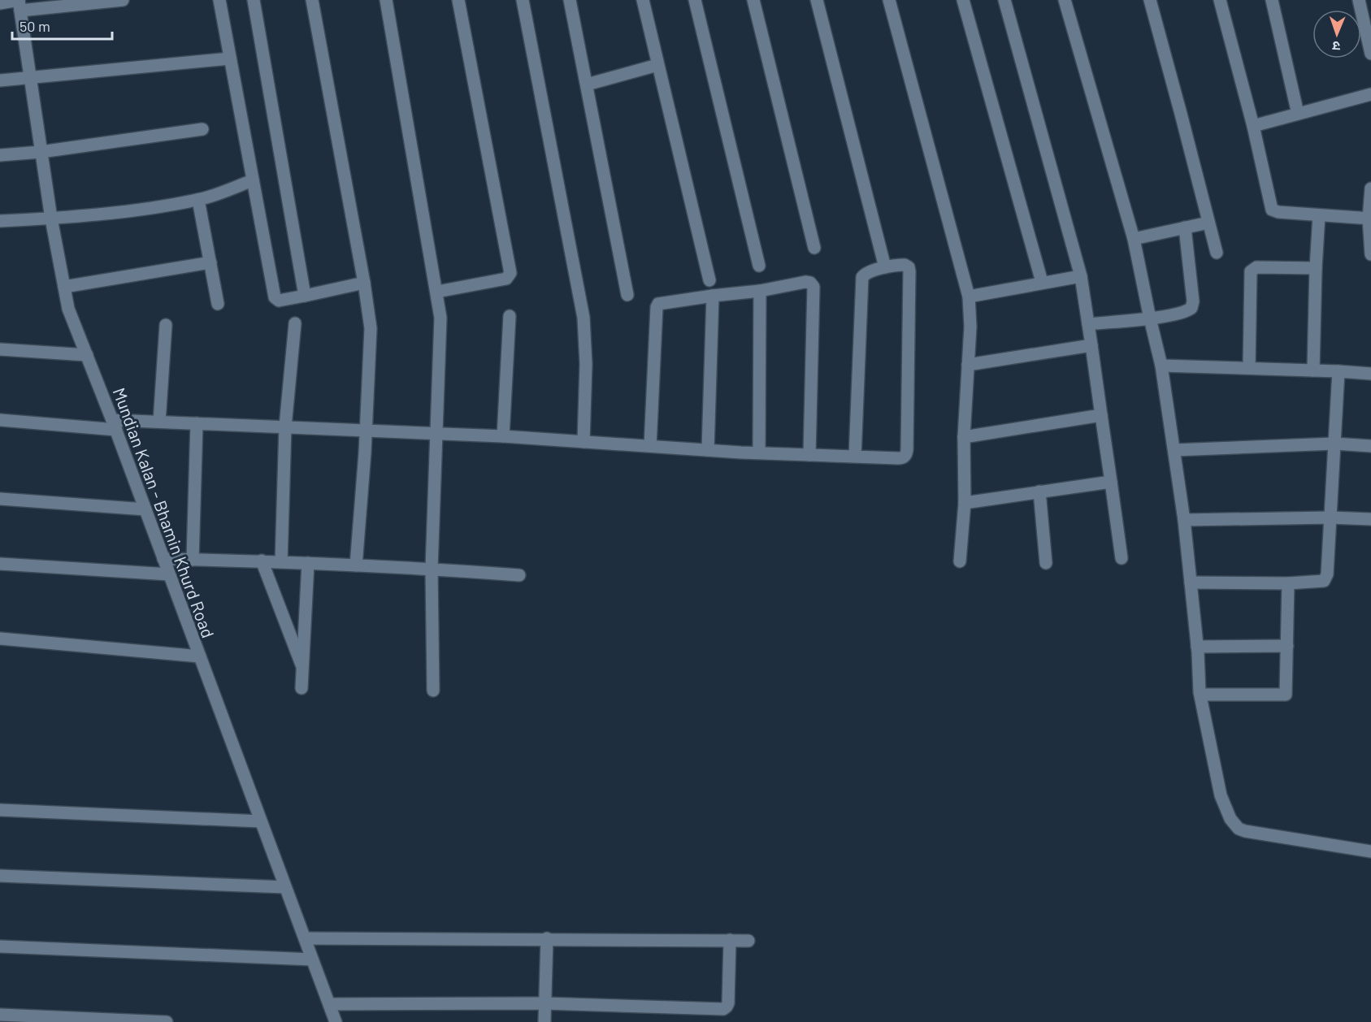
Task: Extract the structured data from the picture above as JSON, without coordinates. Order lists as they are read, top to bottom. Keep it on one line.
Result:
{"streets":{"street":["Mundian Kalan - Bhamin Khurd Road"]},"scale_bar":"50 m","north":"bottom"}
